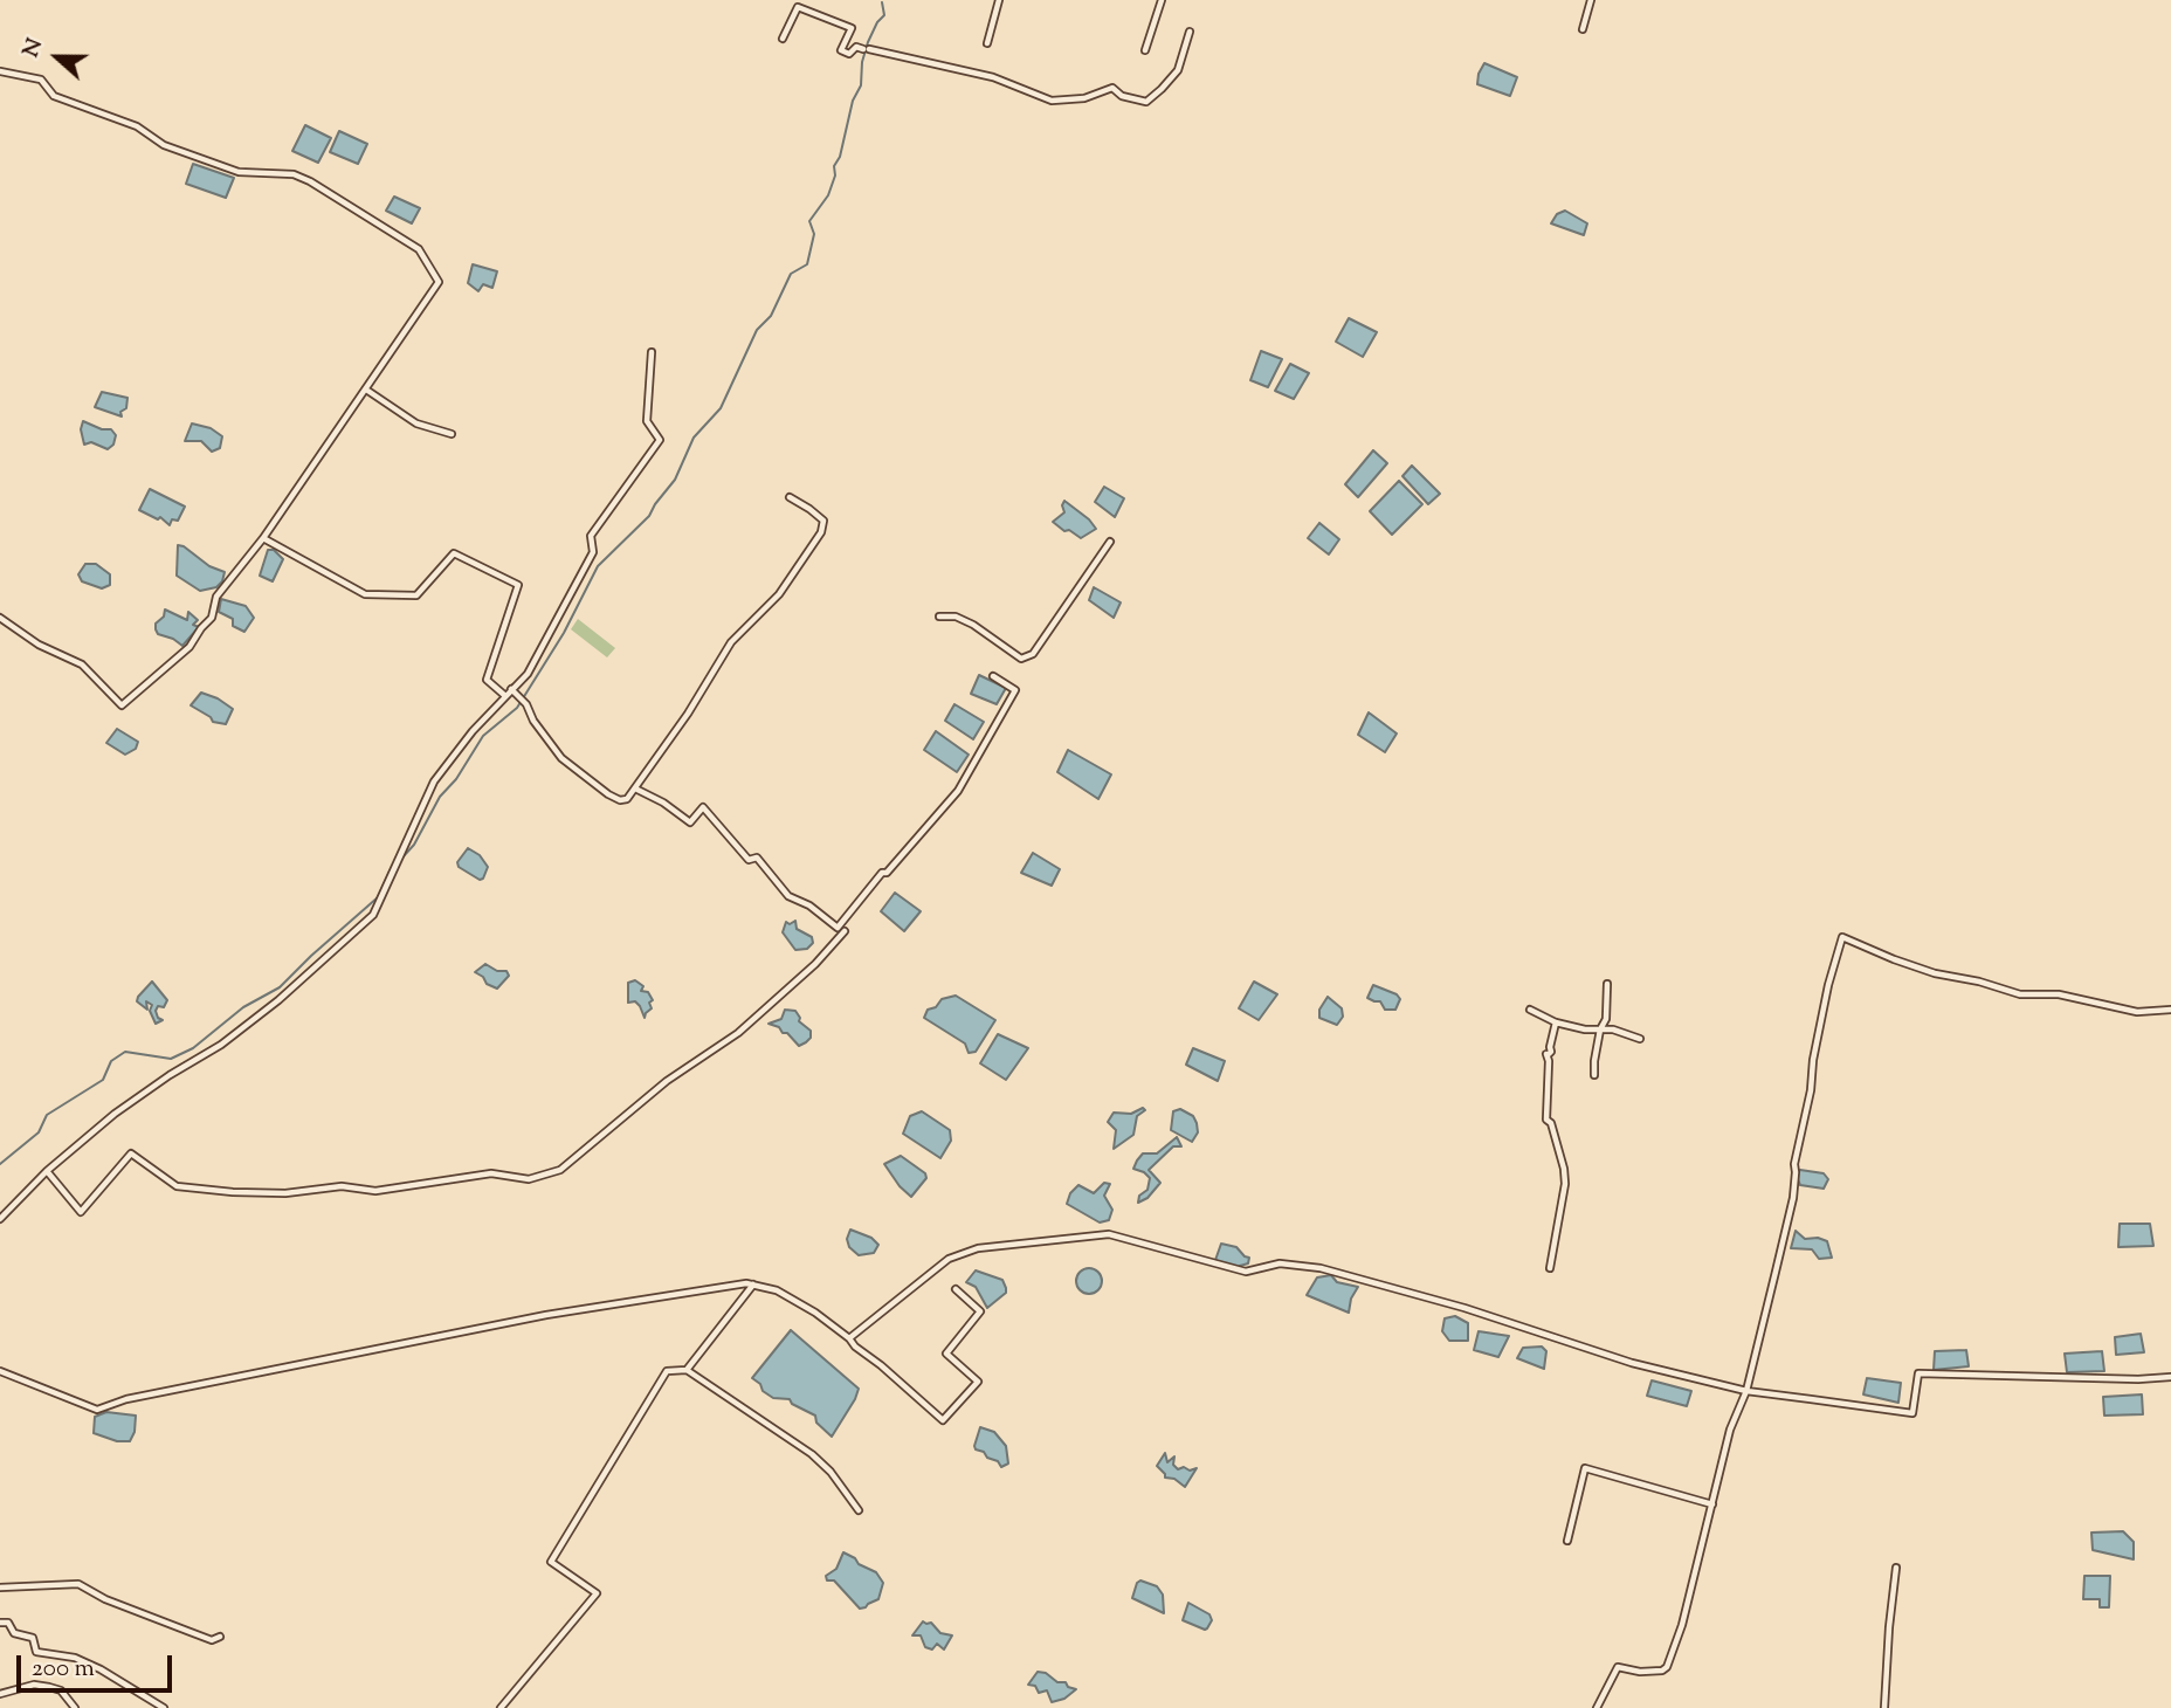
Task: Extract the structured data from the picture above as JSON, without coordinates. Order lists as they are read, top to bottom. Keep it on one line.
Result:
{"scale_bar":"200 m","north":"left"}
